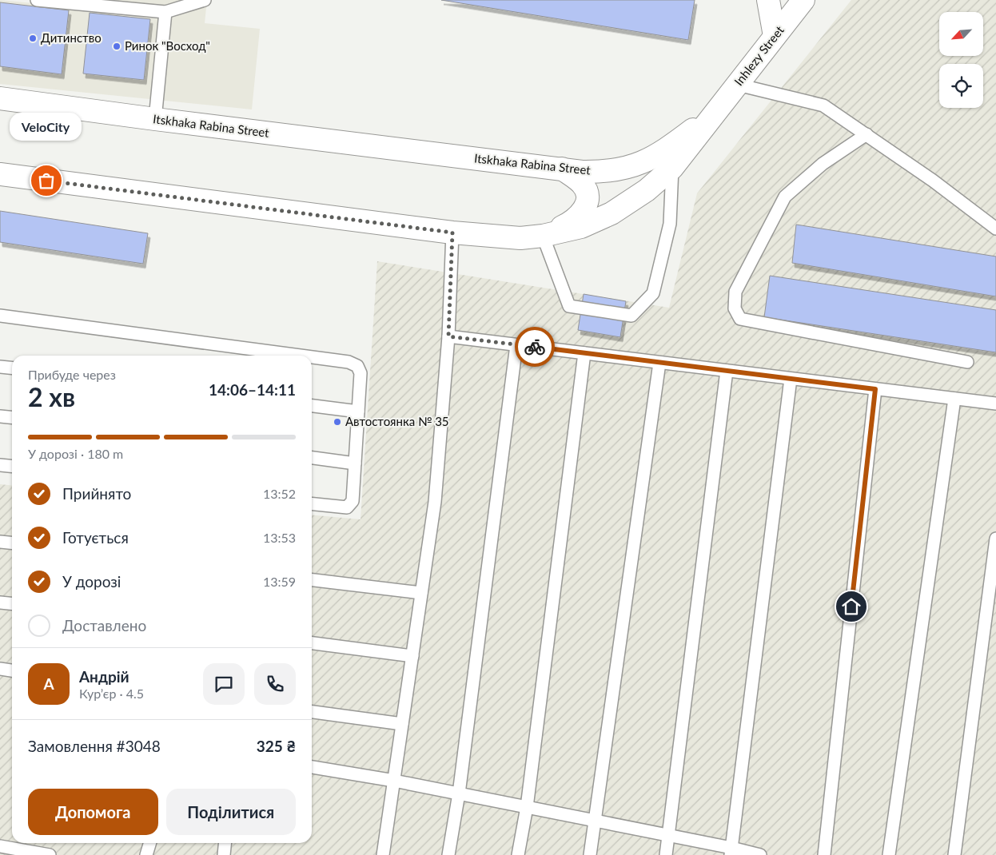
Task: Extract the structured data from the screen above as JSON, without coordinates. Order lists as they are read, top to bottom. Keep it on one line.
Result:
{"streets":{"main road":["Inhlezy Street","Itskhaka Rabina Street"]},"crossings":[["Inhlezy Street","Itskhaka Rabina Street"]],"places":["Дитинство","Ринок \"Восход\"","VeloCity","Автостоянка № 35"],"north":"bottom left","page":{"bubble":"VeloCity","heading":["2 хв","Прибуде через","14:06–14:11"],"panel":["Андрій","Кур’єр · 4.5","Замовлення #3048","325 ₴"],"bar":"У дорозі · 180 m","list":[["Прийнято","13:52"],["Готується","13:53"],["У дорозі","13:59"],"Доставлено"],"round":"А","buttons":["Допомога","Поділитися"]}}
